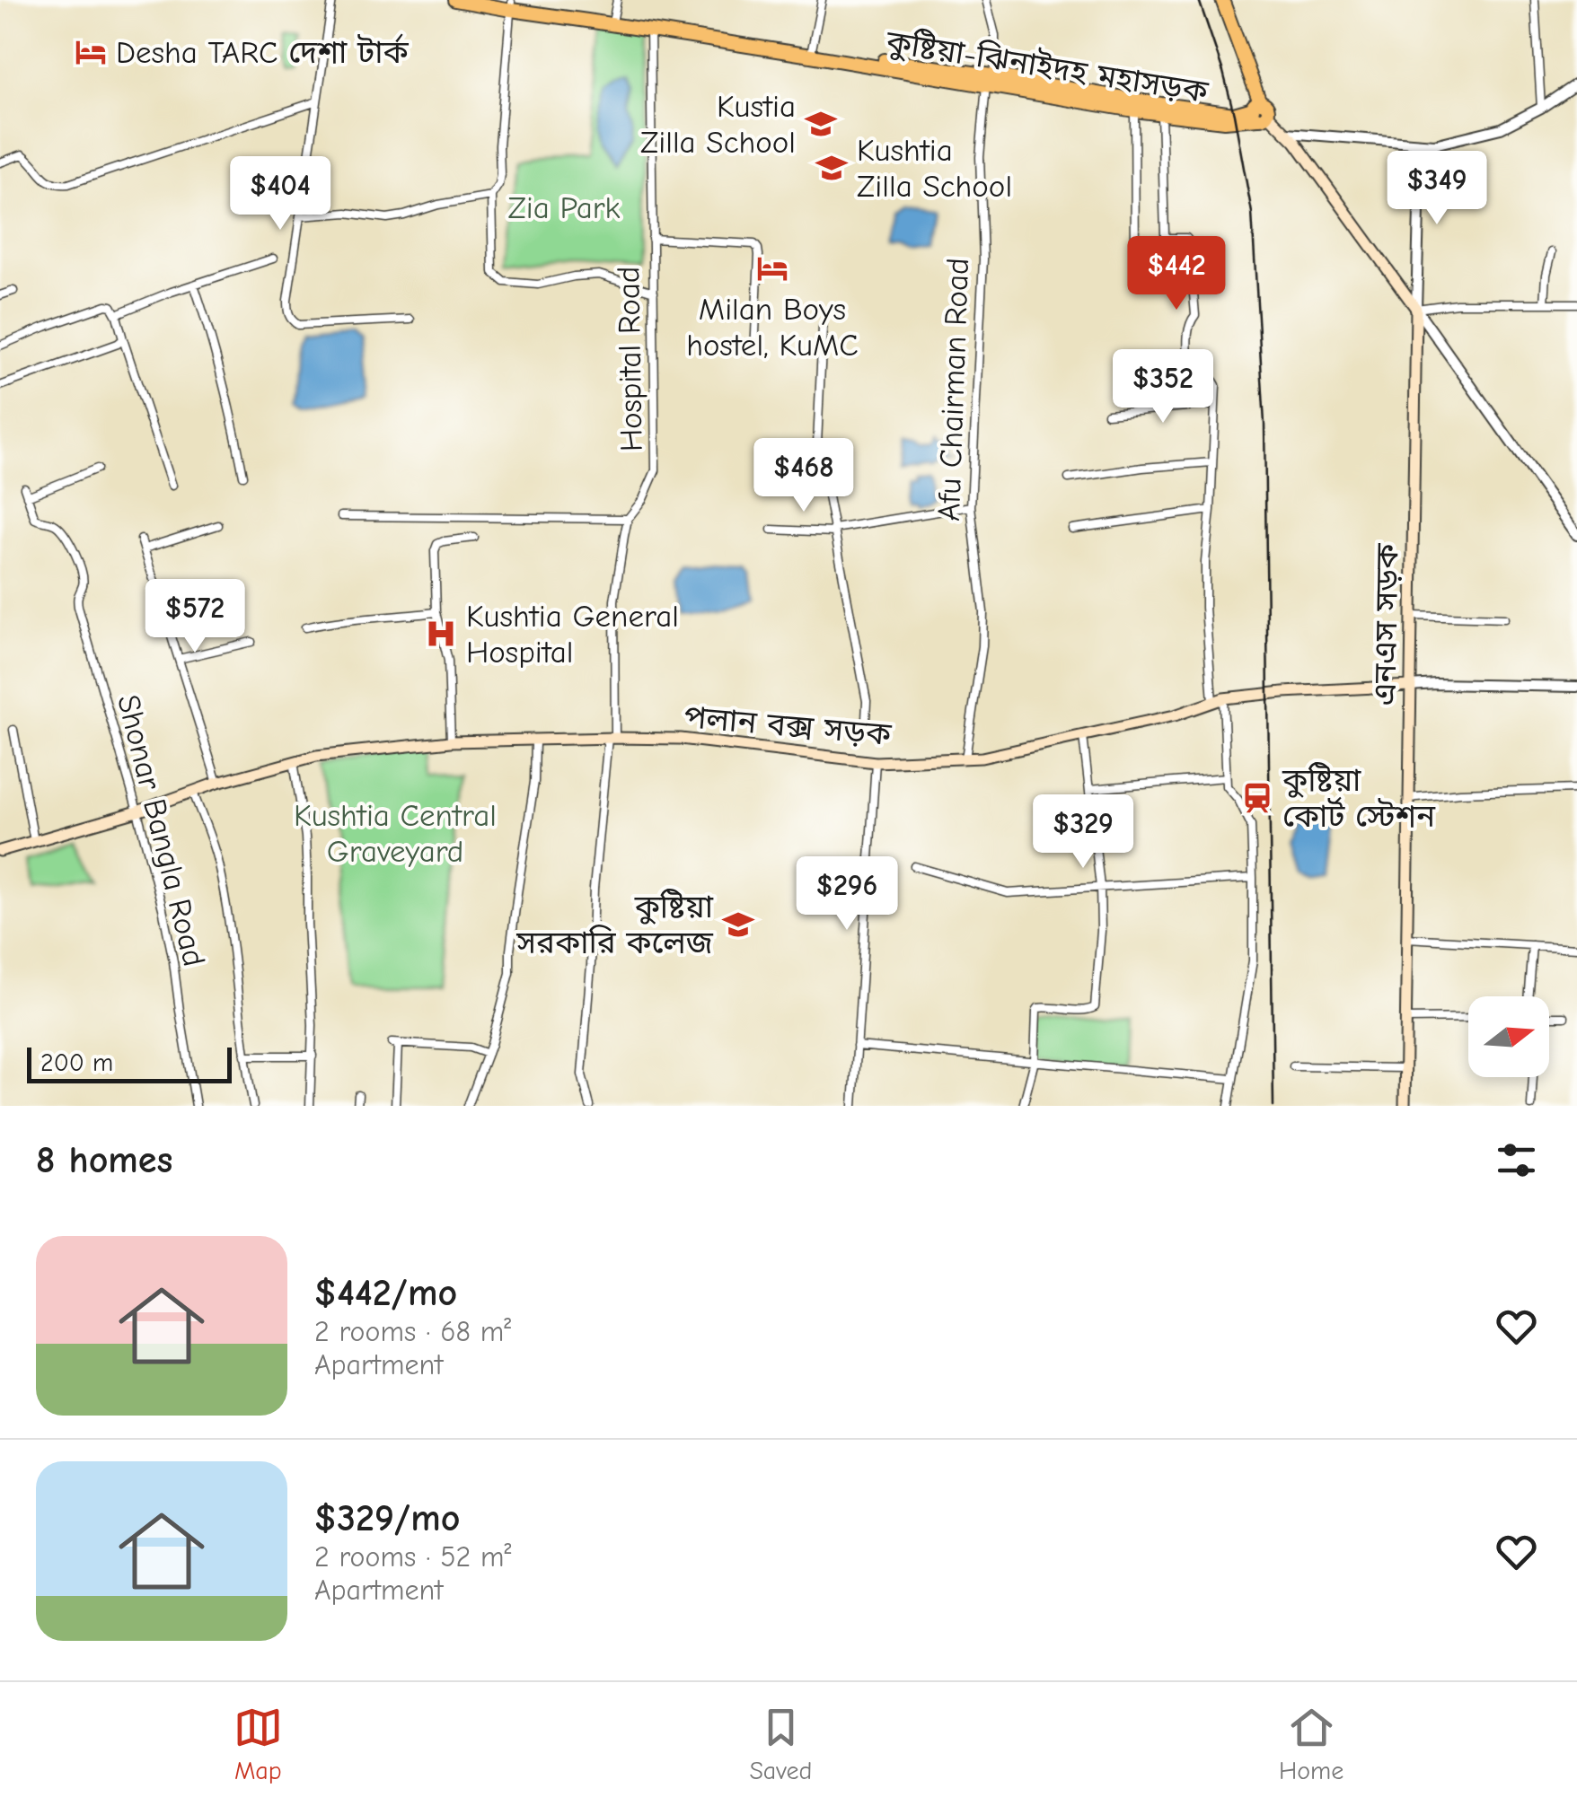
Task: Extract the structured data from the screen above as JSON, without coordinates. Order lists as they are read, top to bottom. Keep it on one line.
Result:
{"streets":{"highway":["কুষ্টিয়া-ঝিনাইদহ মহাসড়ক"],"main road":["এনএস সড়ক","পলান বক্স সড়ক"],"street":["Hospital Road","Afu Chairman Road","Shonar Bangla Road"]},"crossings":[["কুষ্টিয়া-ঝিনাইদহ মহাসড়ক","Hospital Road"],["কুষ্টিয়া-ঝিনাইদহ মহাসড়ক","Afu Chairman Road"],["Hospital Road","পলান বক্স সড়ক"],["Afu Chairman Road","পলান বক্স সড়ক"],["এনএস সড়ক","পলান বক্স সড়ক"],["পলান বক্স সড়ক","Shonar Bangla Road"]],"parks":["Zia Park","Kushtia Central Graveyard"],"places":{"hotel":["Desha TARC দেশা টার্ক","Milan Boys hostel, KuMC"],"school or university":["Kustia Zilla School","Kushtia Zilla School","কুষ্টিয়া সরকারি কলেজ"],"hospital":["Kushtia General Hospital"],"station":["কুষ্টিয়া কোর্ট স্টেশন"]},"scale_bar":"200 m","north":"right","page":{"price":["$349","$404","$442","$352","$468","$572","$329","$296"],"scale":"200 m","heading":"8 homes","list":[{"name":"$442/mo","note":"2 rooms · 68 m² · Apartment"},{"name":"$329/mo","note":"2 rooms · 52 m² · Apartment"}],"tabs":["Map","Saved","Home"]}}
